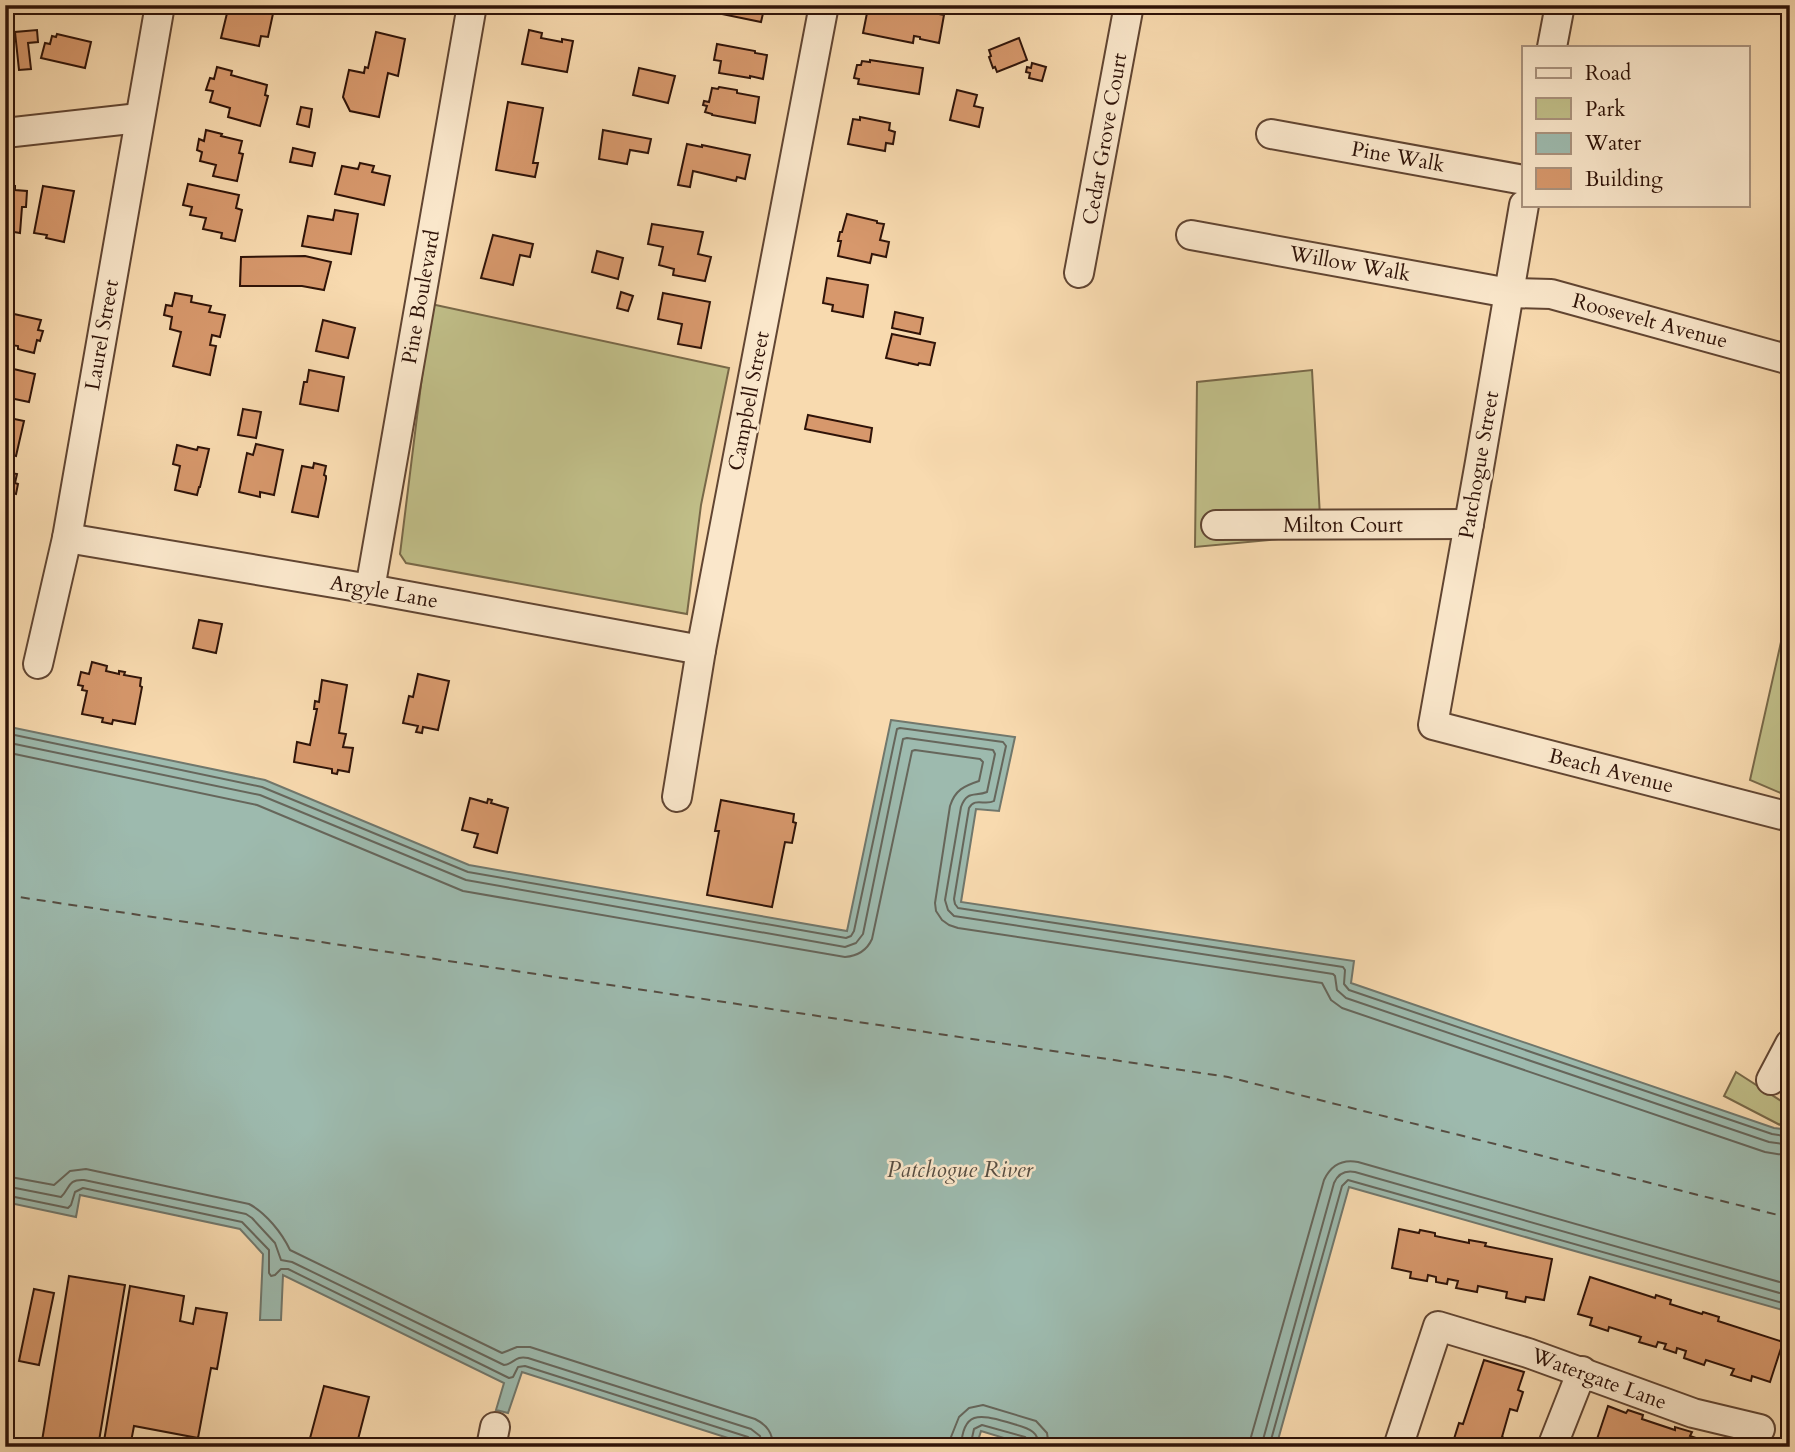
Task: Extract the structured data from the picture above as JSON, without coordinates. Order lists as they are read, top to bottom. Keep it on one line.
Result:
{"streets":{"street":["Cedar Grove Court","Pine Walk","Willow Walk","Pine Boulevard","Roosevelt Avenue","Laurel Street","Campbell Street","Patchogue Street","Milton Court","Argyle Lane","Beach Avenue","Watergate Lane"]},"crossings":[["Willow Walk","Roosevelt Avenue"],["Willow Walk","Patchogue Street"],["Pine Boulevard","Argyle Lane"],["Roosevelt Avenue","Patchogue Street"],["Laurel Street","Argyle Lane"],["Campbell Street","Argyle Lane"],["Patchogue Street","Milton Court"],["Patchogue Street","Beach Avenue"]],"water":["Patchogue River"],"legend":["Road","Park","Water","Building"]}
